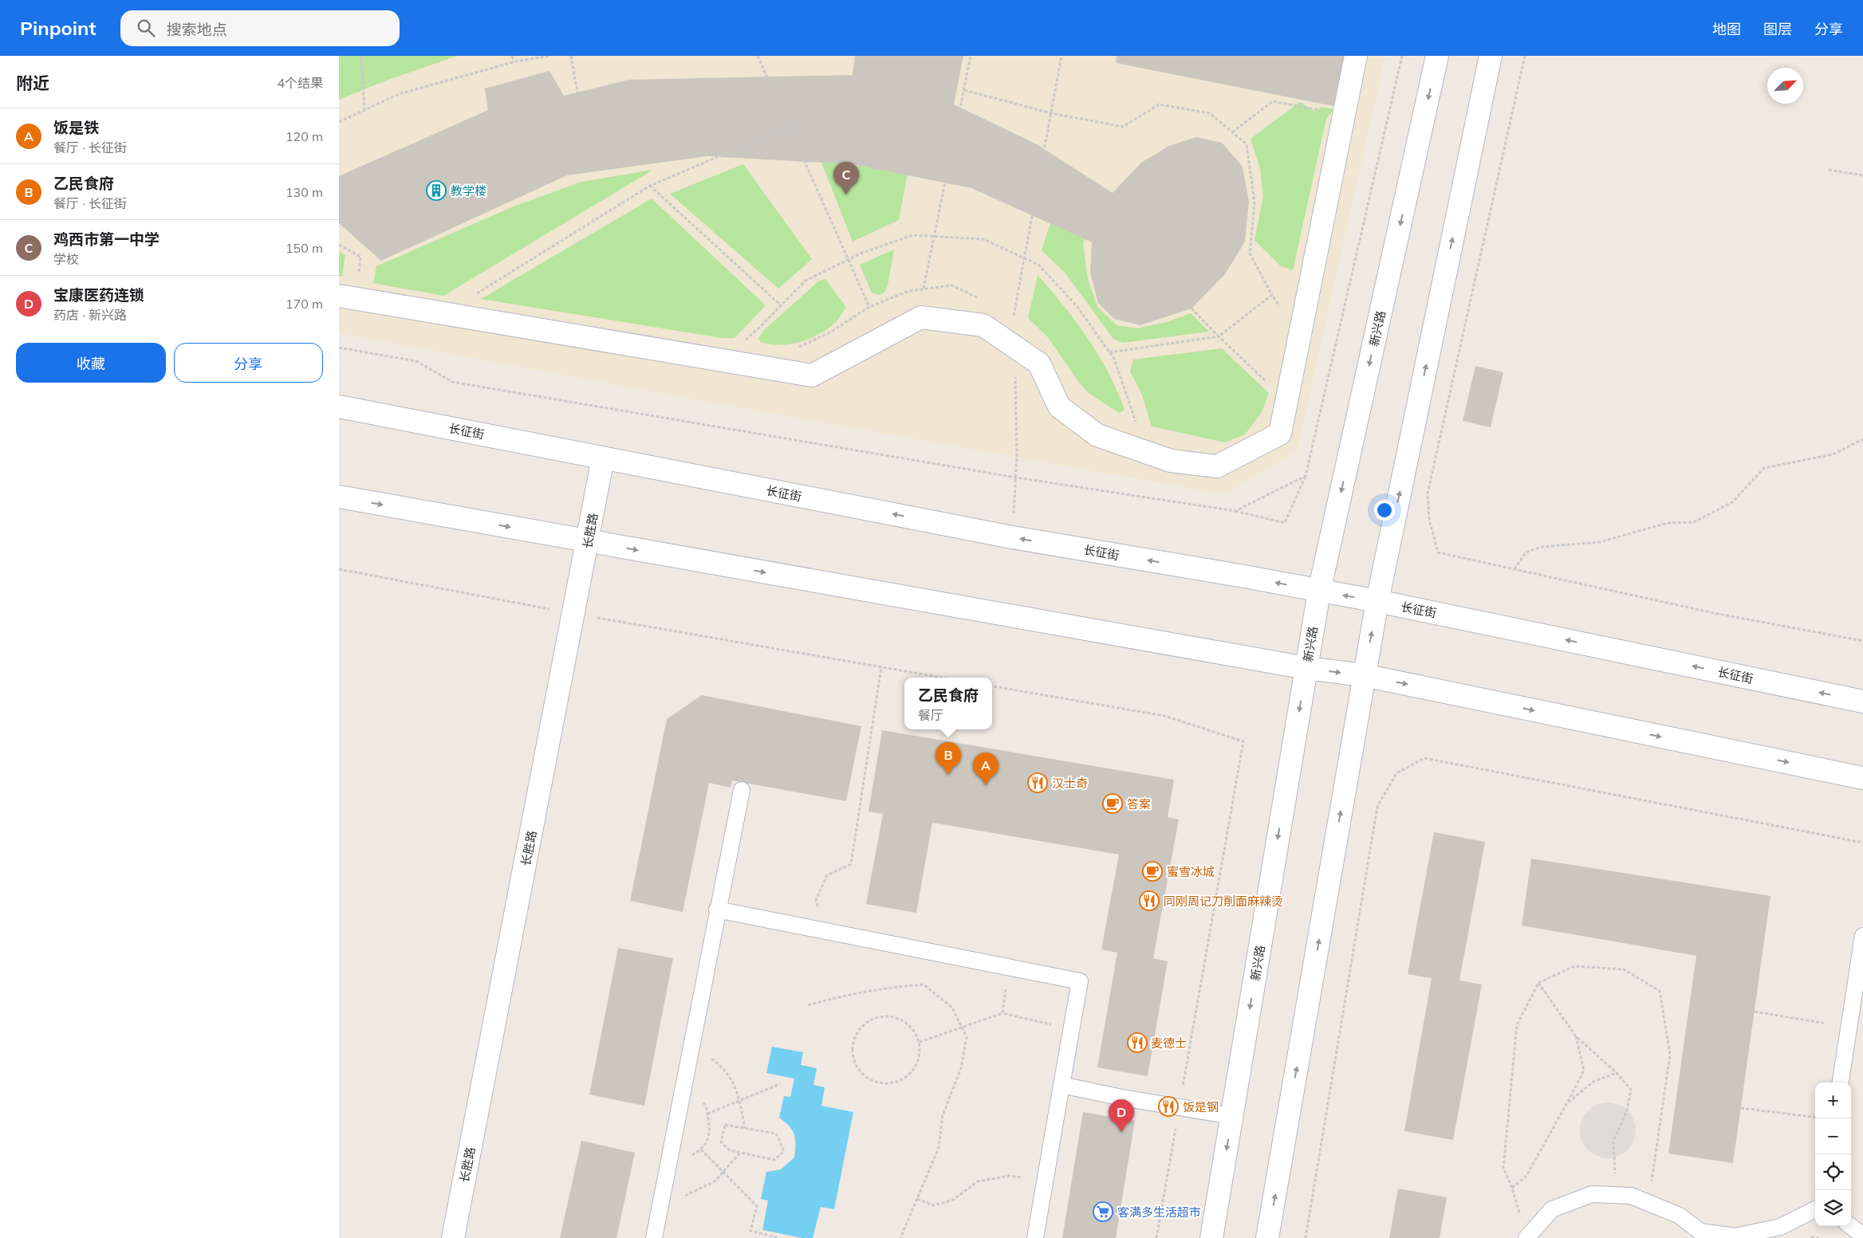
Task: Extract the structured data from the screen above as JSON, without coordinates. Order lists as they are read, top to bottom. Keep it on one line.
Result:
{"streets":{"main road":["新兴路","长征街","长胜路"]},"crossings":[["新兴路","长征街"],["长征街","长胜路"]],"places":{"building":["教学楼"],"restaurant":["汉士奇","同刚周记刀削面麻辣烫","麦德士","饭是钢"],"cafe":["答案","蜜雪冰城"],"supermarket":["客满多生活超市"]},"north":"top right","page":{"header":"Pinpoint","search":"搜索地点","nav":["地图","图层","分享"],"heading":["附近","4个结果"],"list":[{"mark":"A","name":"饭是铁","note":"餐厅 · 长征街","value":"120 m"},{"mark":"B","name":"乙民食府","note":"餐厅 · 长征街","value":"130 m"},{"mark":"C","name":"鸡西市第一中学","note":"学校","value":"150 m"},{"mark":"D","name":"宝康医药连锁","note":"药店 · 新兴路","value":"170 m"}],"pins":["C","B","A","D"],"buttons":["收藏","分享"],"popup":["乙民食府","餐厅"],"map_buttons":["+","−"]}}
